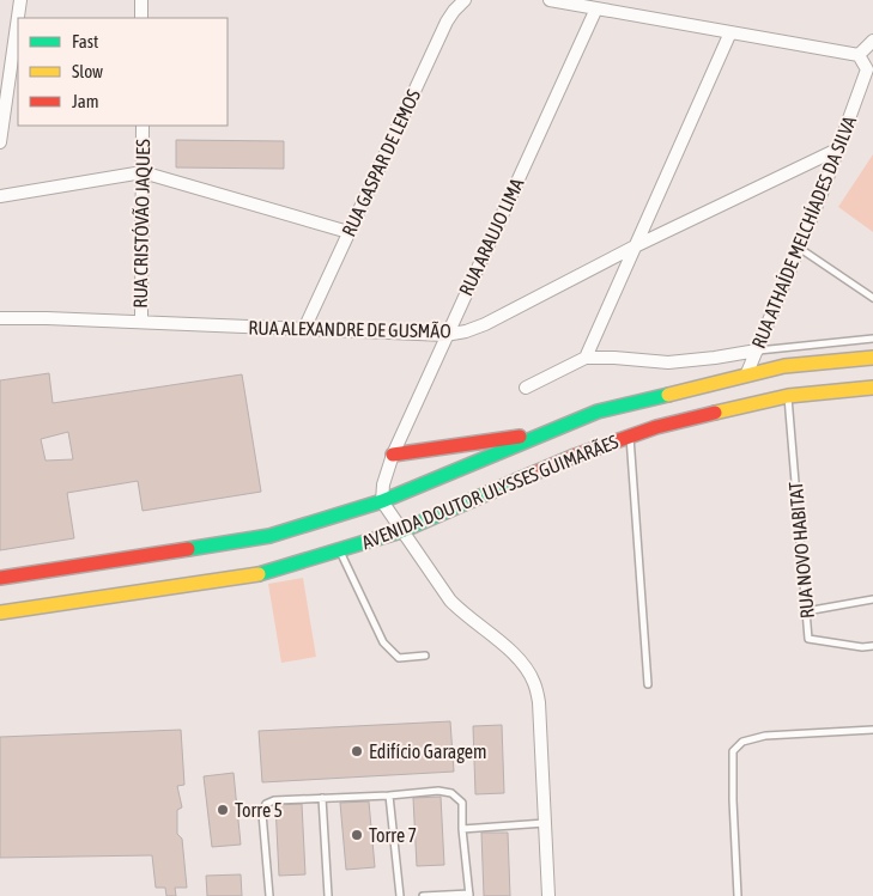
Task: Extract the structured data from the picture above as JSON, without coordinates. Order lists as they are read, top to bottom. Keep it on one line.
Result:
{"streets":{"main road":["AVENIDA DOUTOR ULYSSES GUIMARÃES"],"street":["RUA GASPAR DE LEMOS","RUA CRISTÓVÃO JAQUES","RUA ATHAÍDE MELCHÍADES DA SILVA","RUA ARAUJO LIMA","RUA ALEXANDRE DE GUSMÃO"],"lane":["RUA NOVO HABITAT"]},"crossings":[["RUA GASPAR DE LEMOS","RUA ALEXANDRE DE GUSMÃO"],["RUA CRISTÓVÃO JAQUES","RUA ALEXANDRE DE GUSMÃO"],["RUA ATHAÍDE MELCHÍADES DA SILVA","RUA ALEXANDRE DE GUSMÃO"],["RUA ATHAÍDE MELCHÍADES DA SILVA","AVENIDA DOUTOR ULYSSES GUIMARÃES"],["RUA ARAUJO LIMA","RUA ALEXANDRE DE GUSMÃO"],["RUA ARAUJO LIMA","AVENIDA DOUTOR ULYSSES GUIMARÃES"],["AVENIDA DOUTOR ULYSSES GUIMARÃES","RUA NOVO HABITAT"]],"places":["Edifício Garagem","Torre 5","Torre 7"],"legend":["Fast","Slow","Jam"]}
